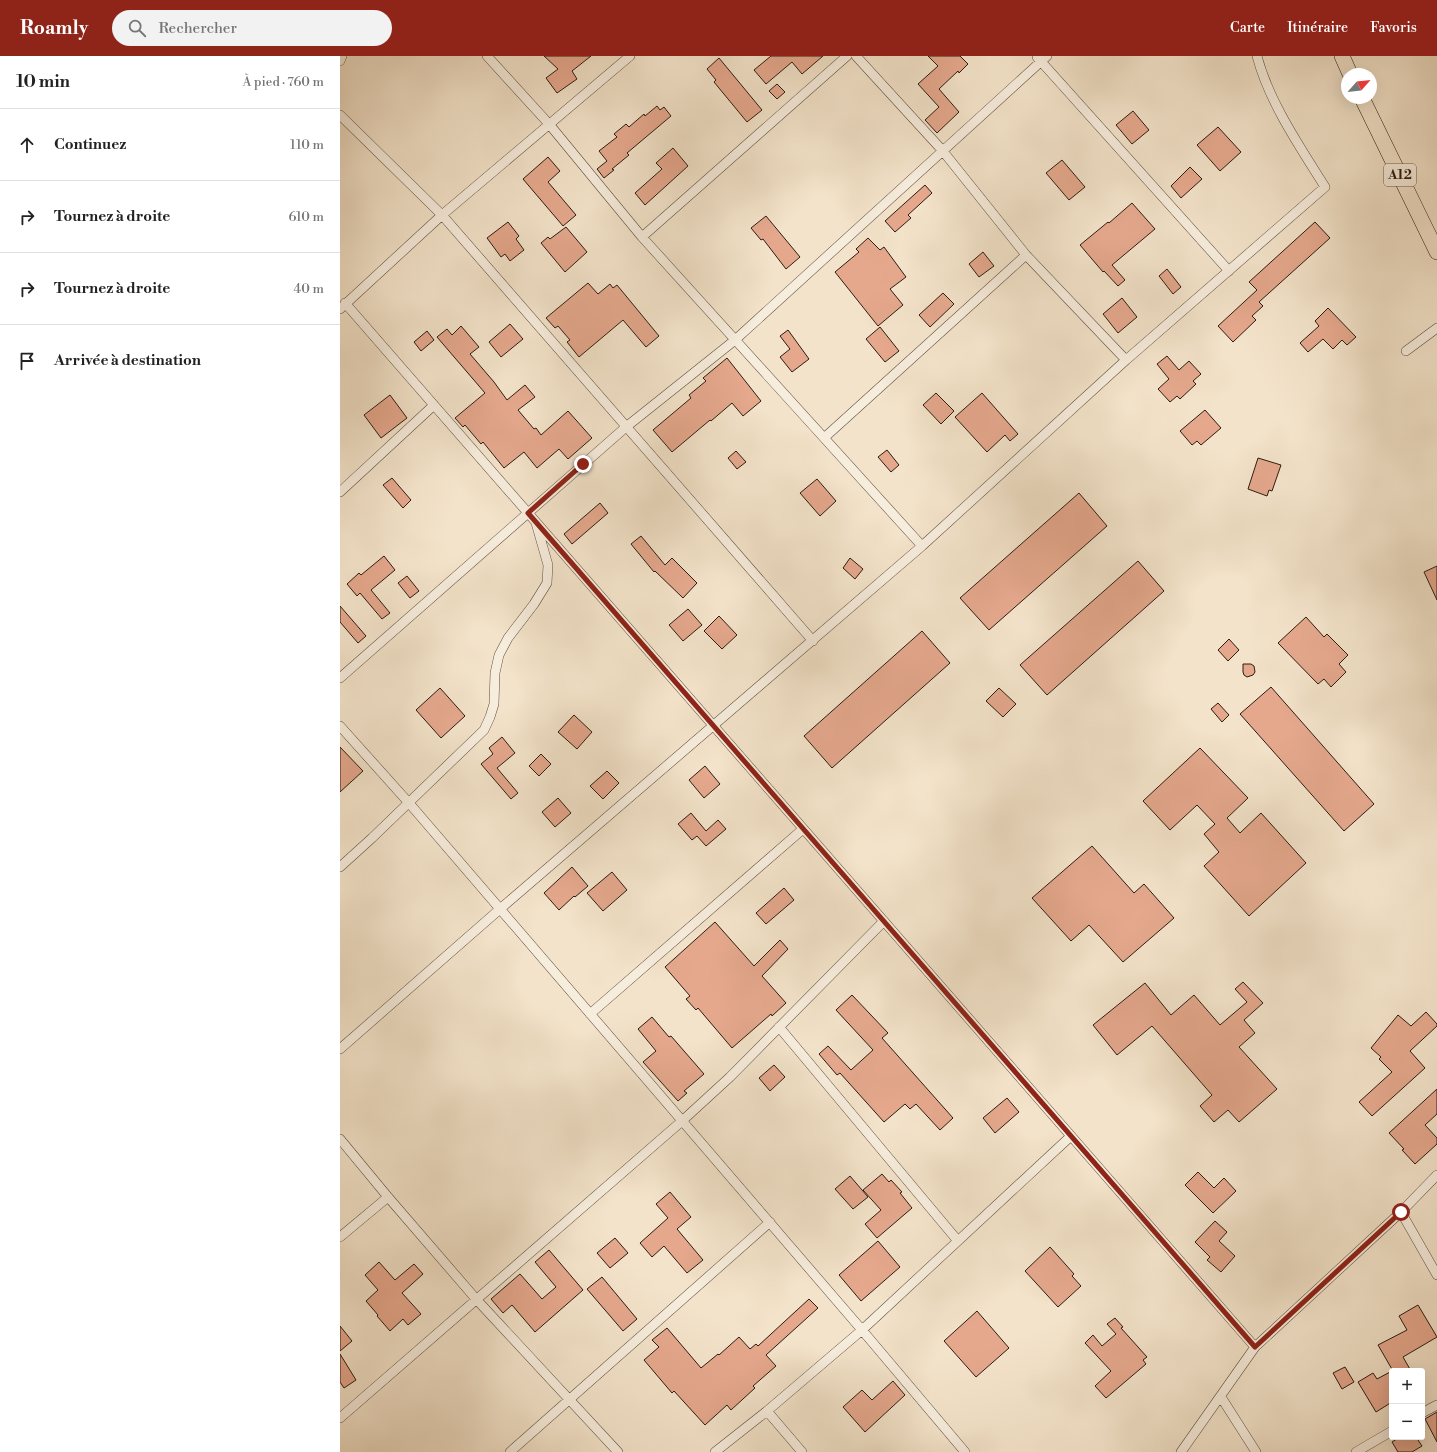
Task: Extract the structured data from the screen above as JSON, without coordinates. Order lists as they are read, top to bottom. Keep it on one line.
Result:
{"streets":{"main road":["A12"]},"north":"top right","page":{"header":"Roamly","search":"Rechercher","nav":["Carte","Itinéraire","Favoris"],"heading":["10 min","À pied · 760 m"],"list":[["Continuez","110 m"],["Tournez à droite","610 m"],["Tournez à droite","40 m"],"Arrivée à destination"],"map_buttons":["+","−"]}}
